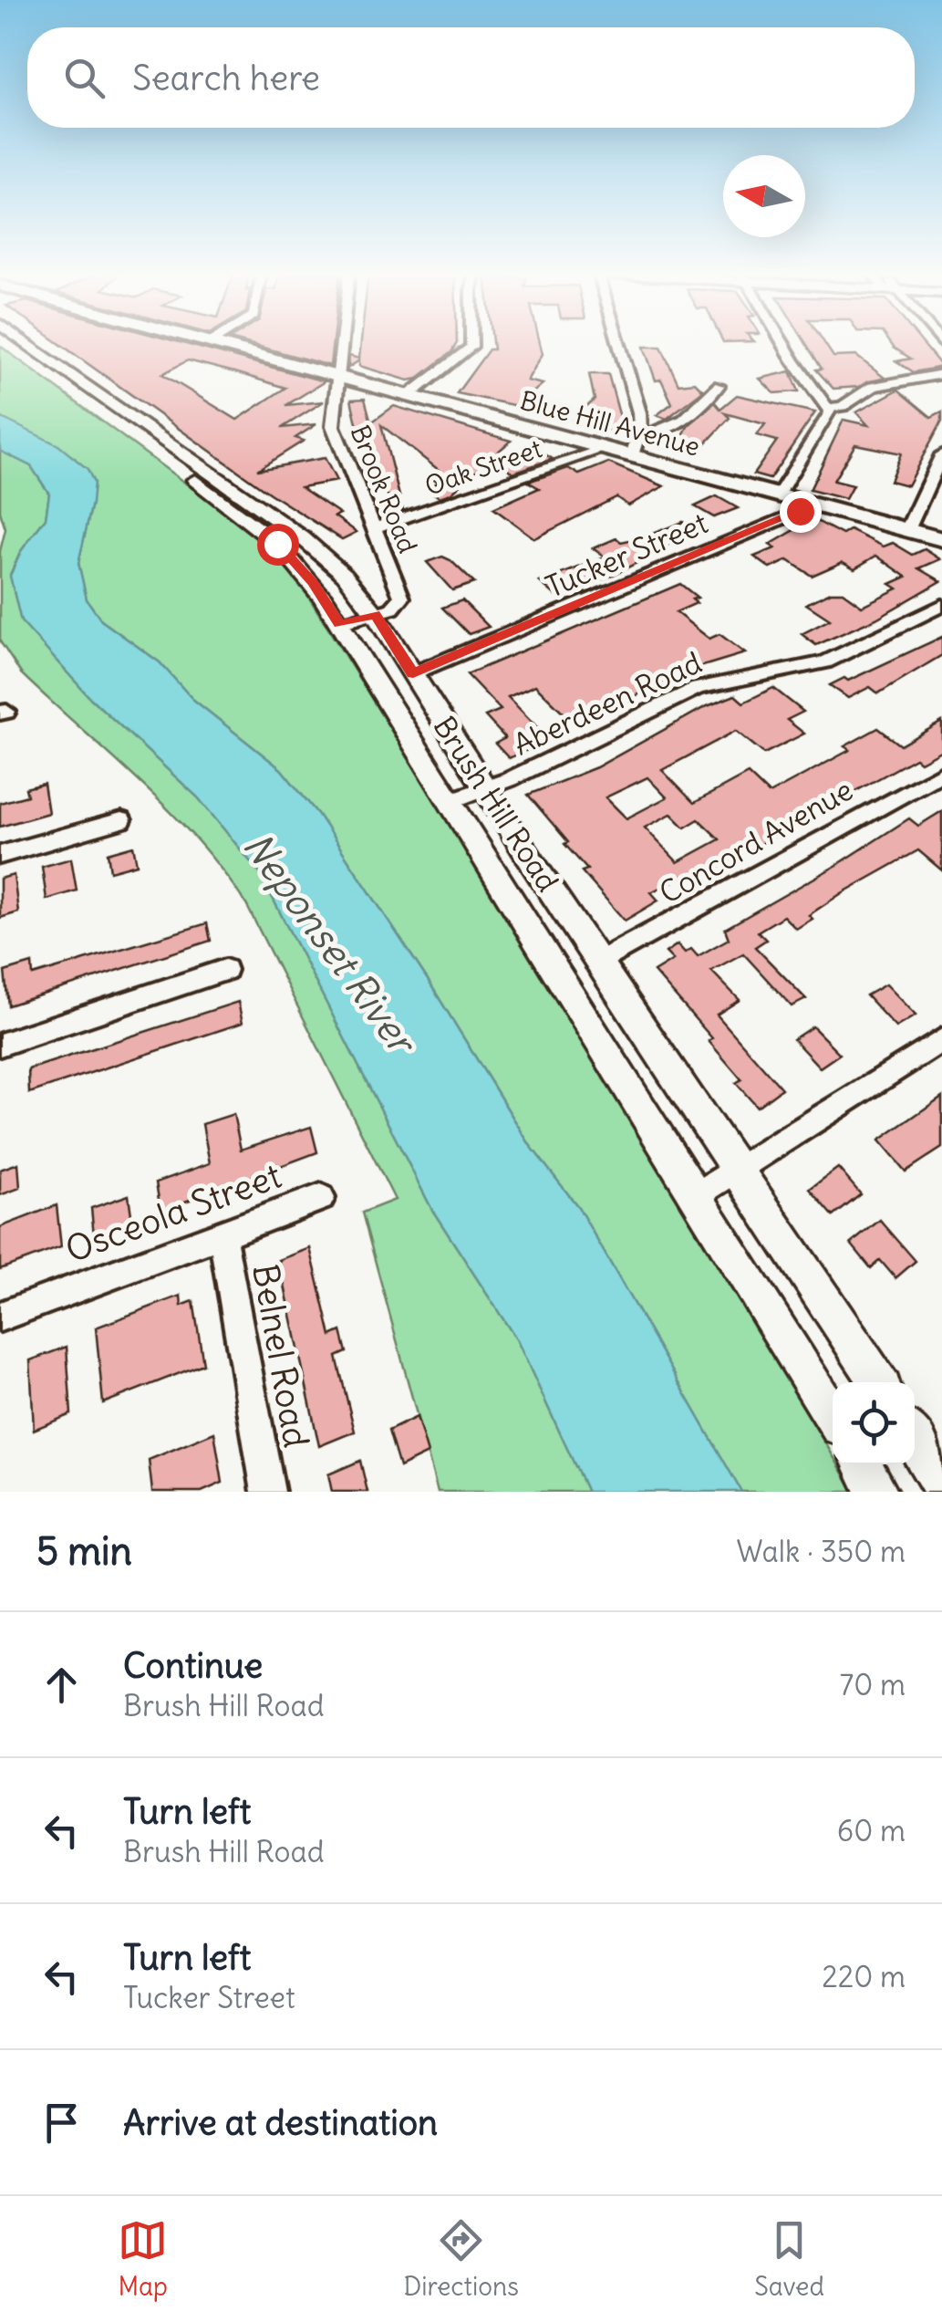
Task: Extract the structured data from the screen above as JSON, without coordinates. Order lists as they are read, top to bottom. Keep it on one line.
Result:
{"streets":{"highway":["Blue Hill Avenue"],"main road":["Brush Hill Road"],"street":["Oak Street","Brook Road","Tucker Street","Aberdeen Road","Concord Avenue","Osceola Street","Belnel Road"]},"crossings":[["Blue Hill Avenue","Oak Street"],["Blue Hill Avenue","Brook Road"],["Blue Hill Avenue","Tucker Street"],["Oak Street","Brook Road"],["Brook Road","Brush Hill Road"],["Tucker Street","Brush Hill Road"],["Aberdeen Road","Brush Hill Road"],["Brush Hill Road","Concord Avenue"],["Osceola Street","Belnel Road"]],"water":["Neponset River"],"north":"left","page":{"search":"Search here","heading":["5 min","Walk · 350 m"],"list":[["Continue","Brush Hill Road","70 m"],["Turn left","Brush Hill Road","60 m"],["Turn left","Tucker Street","220 m"],"Arrive at destination"],"nav":["Map","Directions","Saved"]}}
